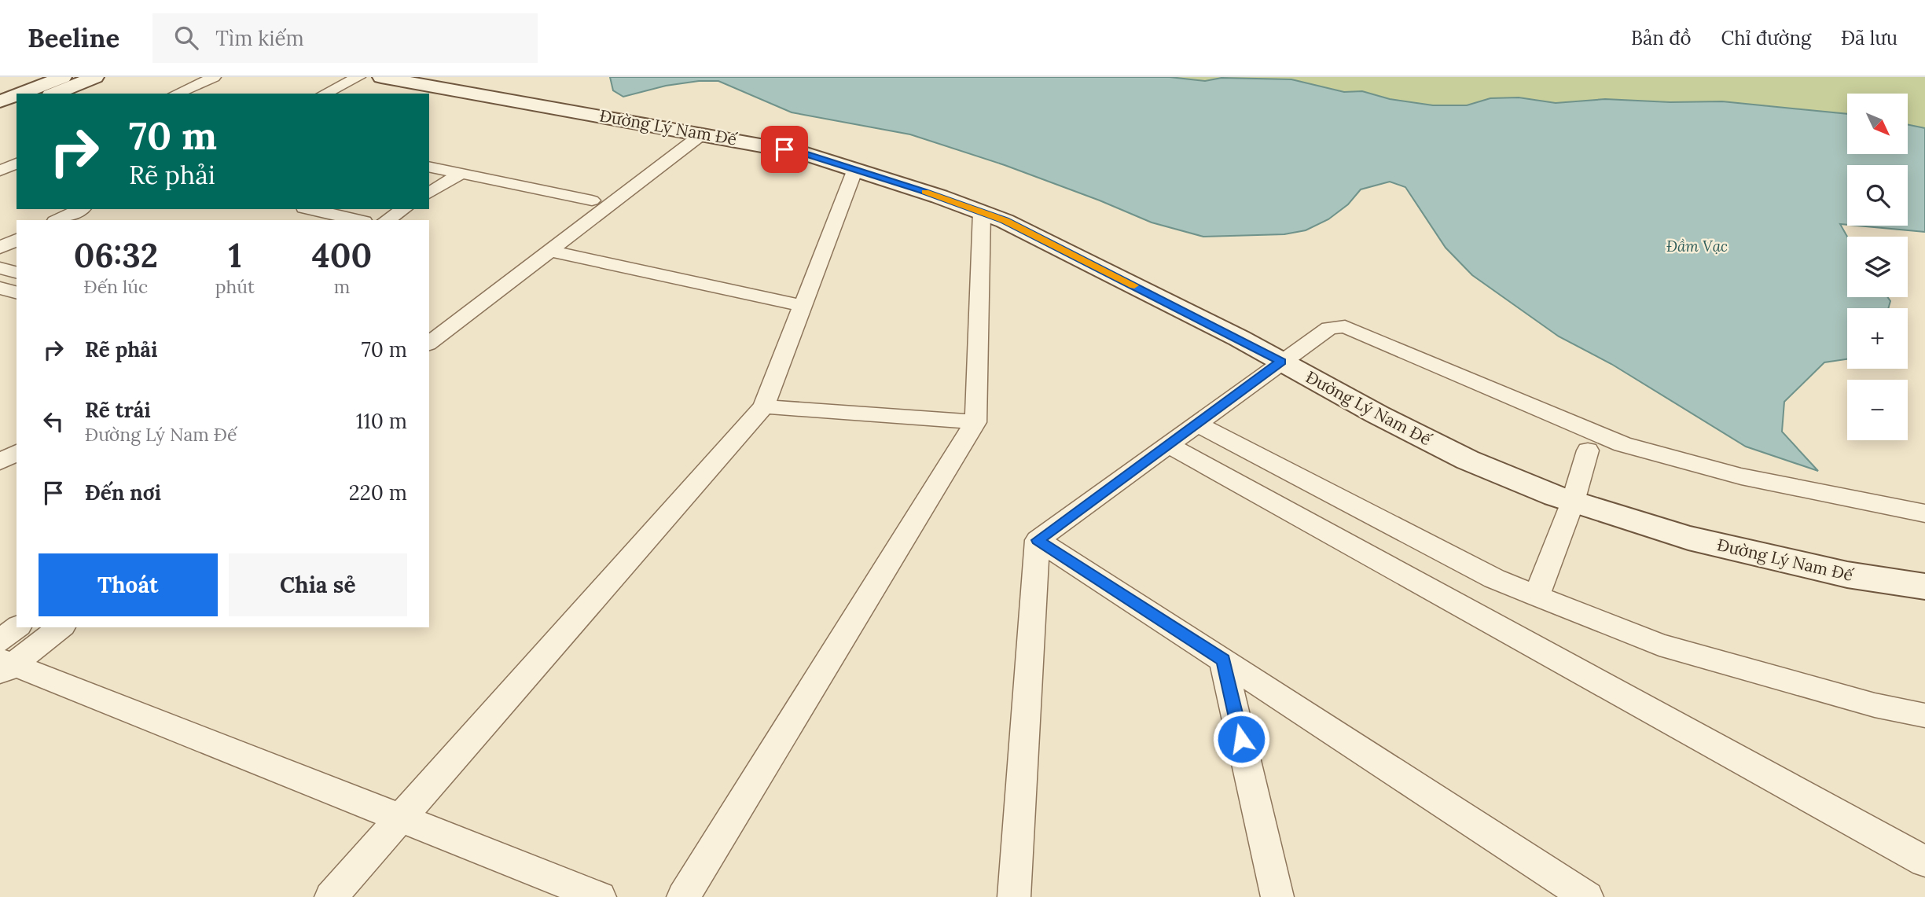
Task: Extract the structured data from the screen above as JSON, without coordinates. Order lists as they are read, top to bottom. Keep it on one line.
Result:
{"streets":{"street":["Đường Lý Nam Đế"]},"water":["Đầm Vạc"],"north":"bottom right","page":{"header":"Beeline","search":"Tìm kiếm","nav":["Bản đồ","Chỉ đường","Đã lưu"],"map_buttons":["+","−"],"turn":["70 m","Rẽ phải"],"eta":["06:32","Đến lúc","1","phút","400","m"],"list":[{"name":"Rẽ phải","value":"70 m"},{"name":"Rẽ trái","note":"Đường Lý Nam Đế","value":"110 m"},{"name":"Đến nơi","value":"220 m"}],"buttons":["Thoát","Chia sẻ"]}}
